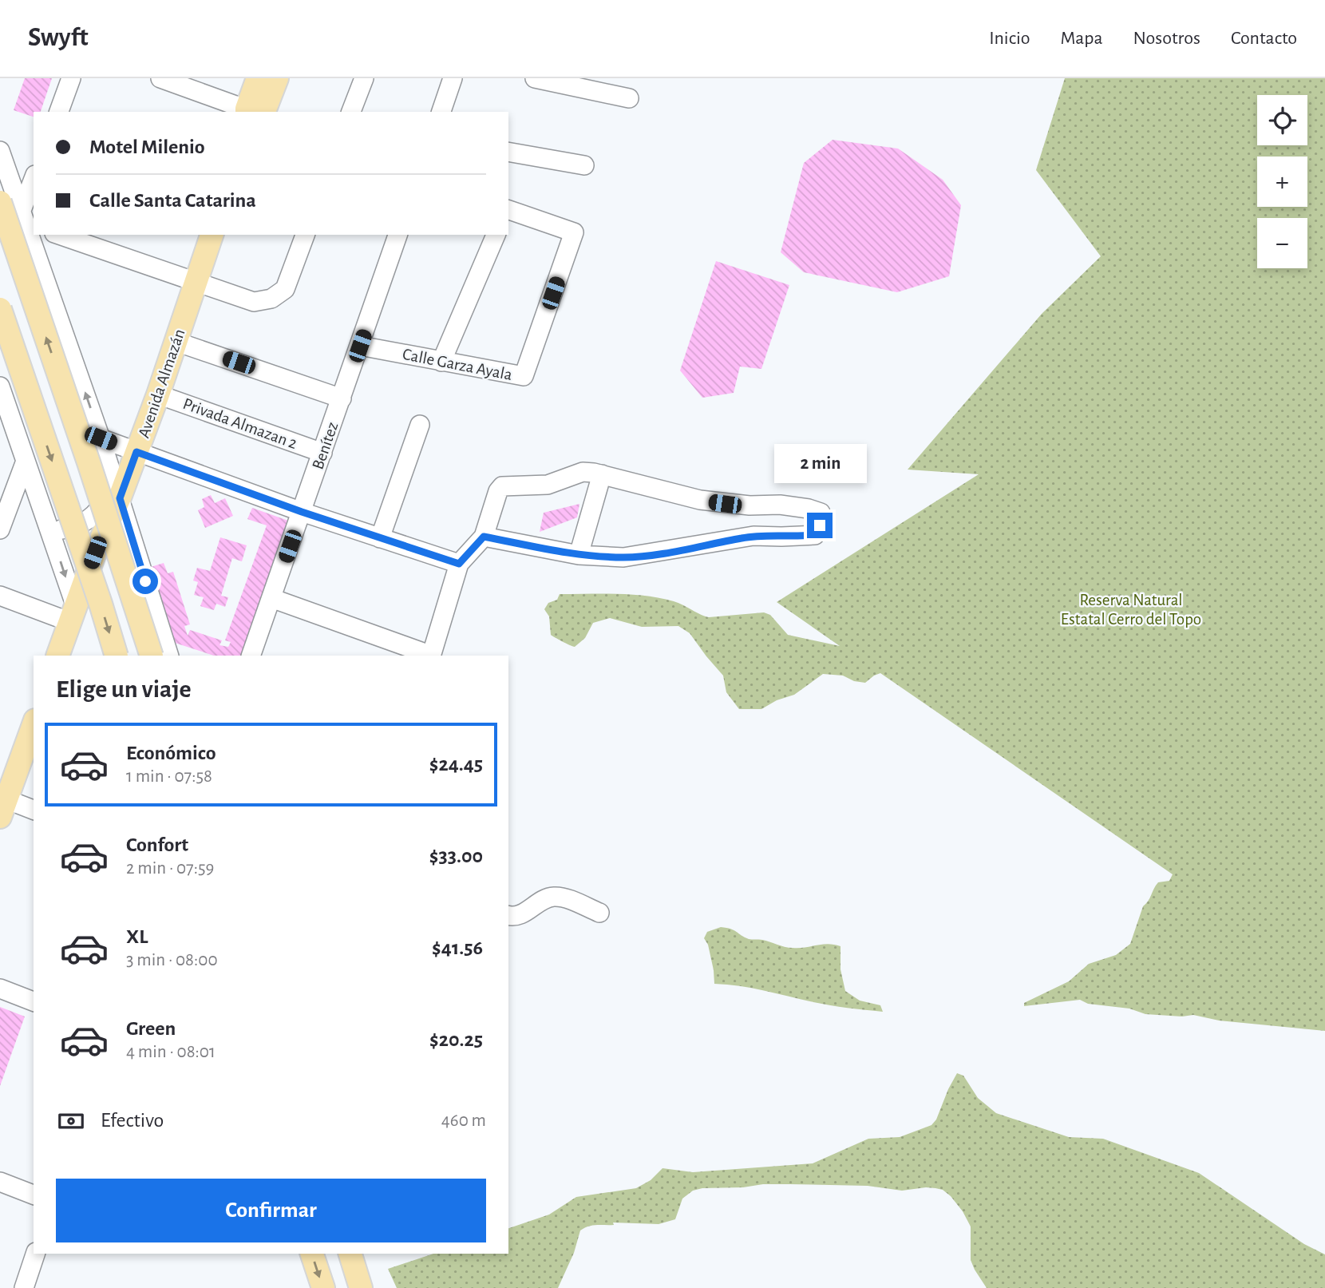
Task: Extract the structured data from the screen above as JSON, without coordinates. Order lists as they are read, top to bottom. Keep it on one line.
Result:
{"streets":{"main road":["Avenida Almazán"],"street":["Calle Garza Ayala","Privada Almazan 2","Benítez"]},"crossings":[["Calle Garza Ayala","Benítez"],["Avenida Almazán","Privada Almazan 2"],["Privada Almazan 2","Benítez"]],"parks":["Reserva Natural Estatal Cerro del Topo"],"page":{"header":"Swyft","nav":["Inicio","Mapa","Nosotros","Contacto"],"map_buttons":["+","−"],"banner":["Motel Milenio","Calle Santa Catarina"],"bubble":"2 min","heading":"Elige un viaje","list":[{"name":"Económico","note":"1 min · 07:58","value":"$24.45"},{"name":"Confort","note":"2 min · 07:59","value":"$33.00"},{"name":"XL","note":"3 min · 08:00","value":"$41.56"},{"name":"Green","note":"4 min · 08:01","value":"$20.25"}],"pay":["Efectivo","460 m"],"buttons":"Confirmar"}}
